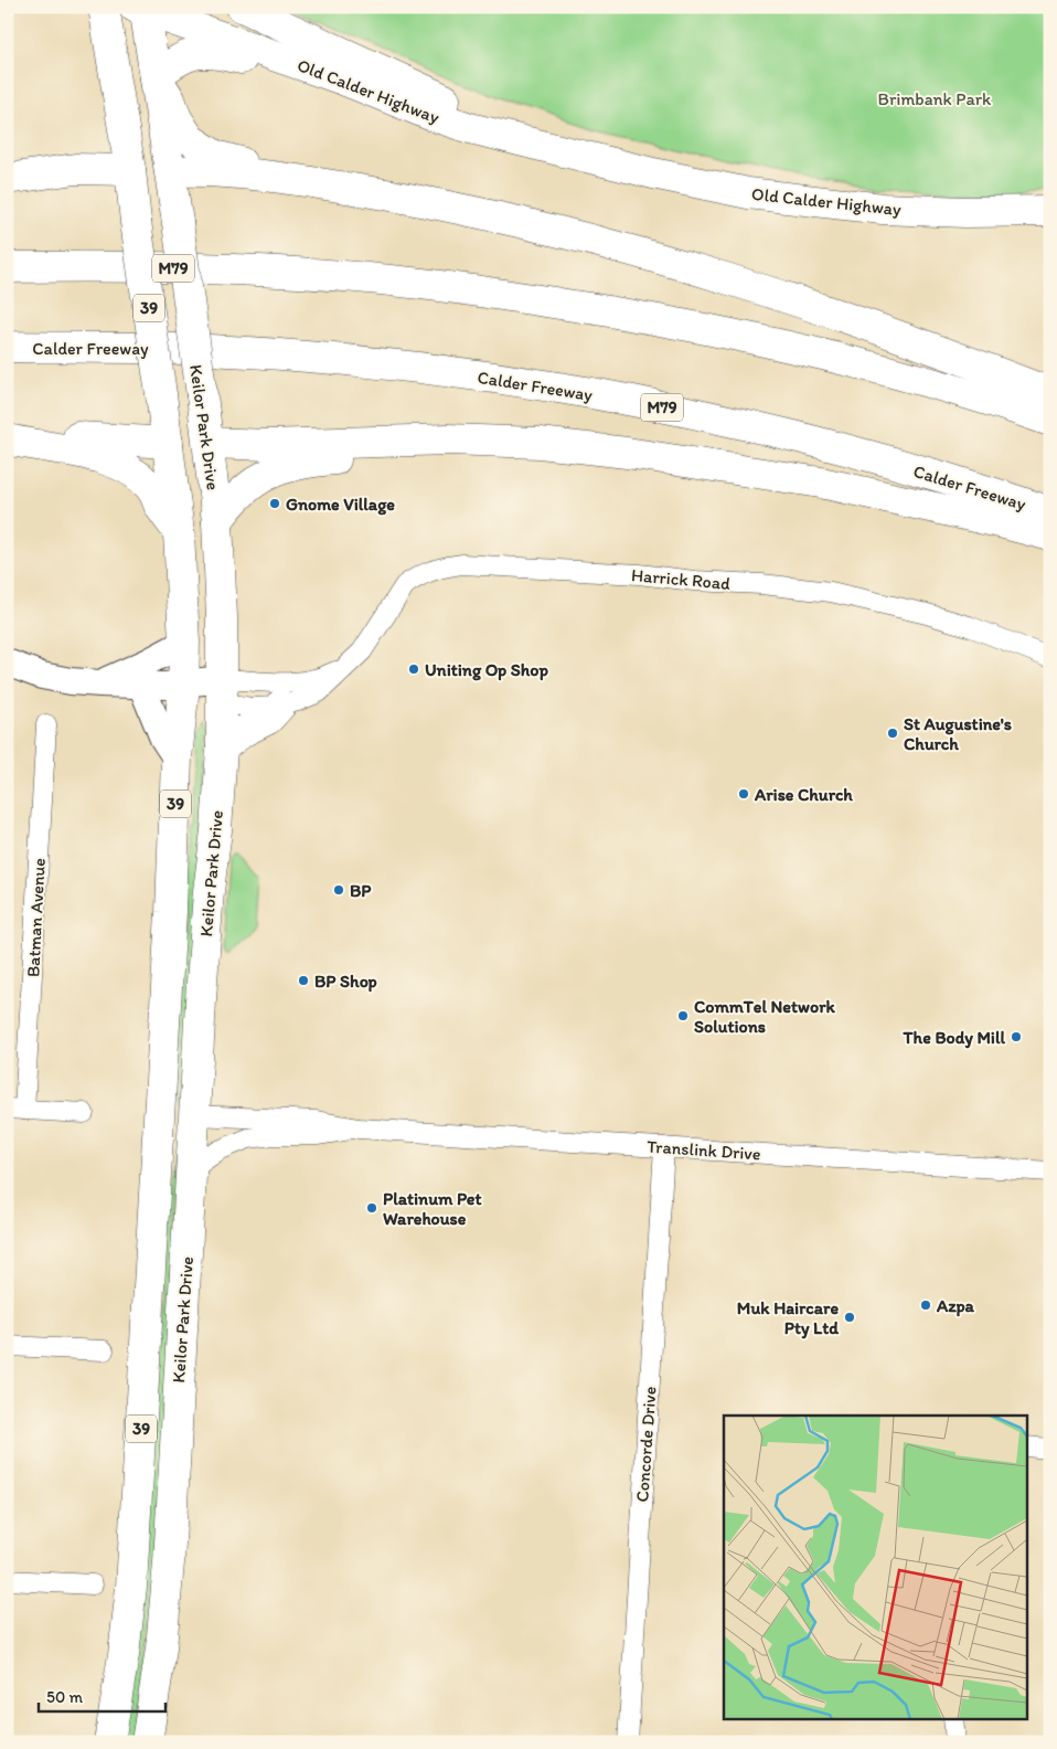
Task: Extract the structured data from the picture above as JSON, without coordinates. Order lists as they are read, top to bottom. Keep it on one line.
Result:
{"streets":{"main road":["Old Calder Highway","M79","39","Calder Freeway","Keilor Park Drive"],"street":["Harrick Road","Batman Avenue","Translink Drive","Concorde Drive"]},"crossings":[["Old Calder Highway","Keilor Park Drive"],["Keilor Park Drive","Harrick Road"],["Keilor Park Drive","Translink Drive"],["Translink Drive","Concorde Drive"]],"parks":["Brimbank Park"],"places":["Gnome Village","Uniting Op Shop","St Augustine's Church","Arise Church","BP","BP Shop","CommTel Network Solutions","The Body Mill","Platinum Pet Warehouse","Azpa","Muk Haircare Pty Ltd"],"scale_bar":"50 m"}
